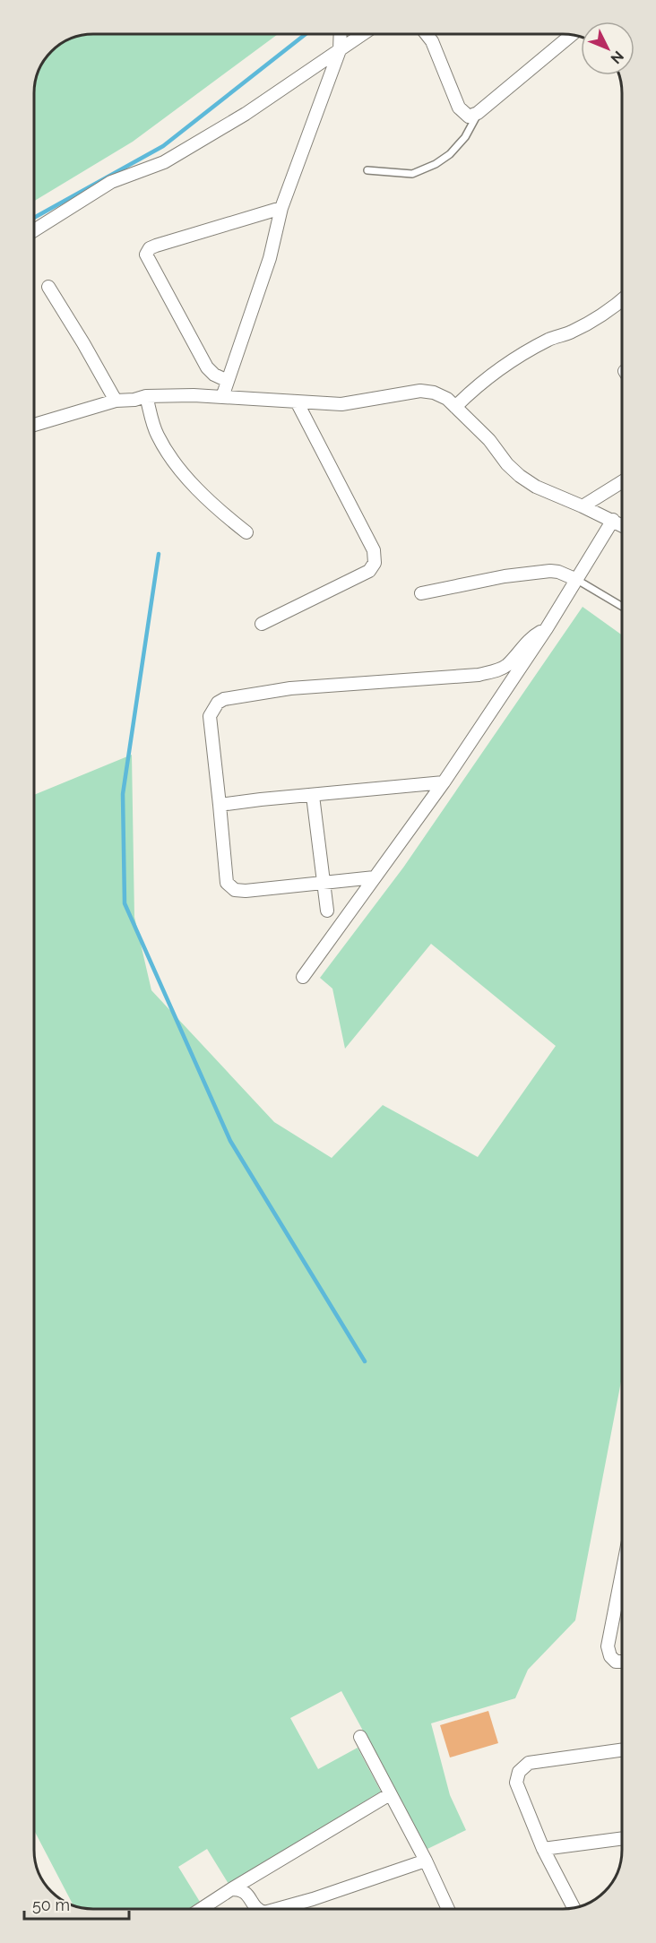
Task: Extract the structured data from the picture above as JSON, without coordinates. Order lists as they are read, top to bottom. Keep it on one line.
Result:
{"scale_bar":"50 m","north":"bottom right"}
